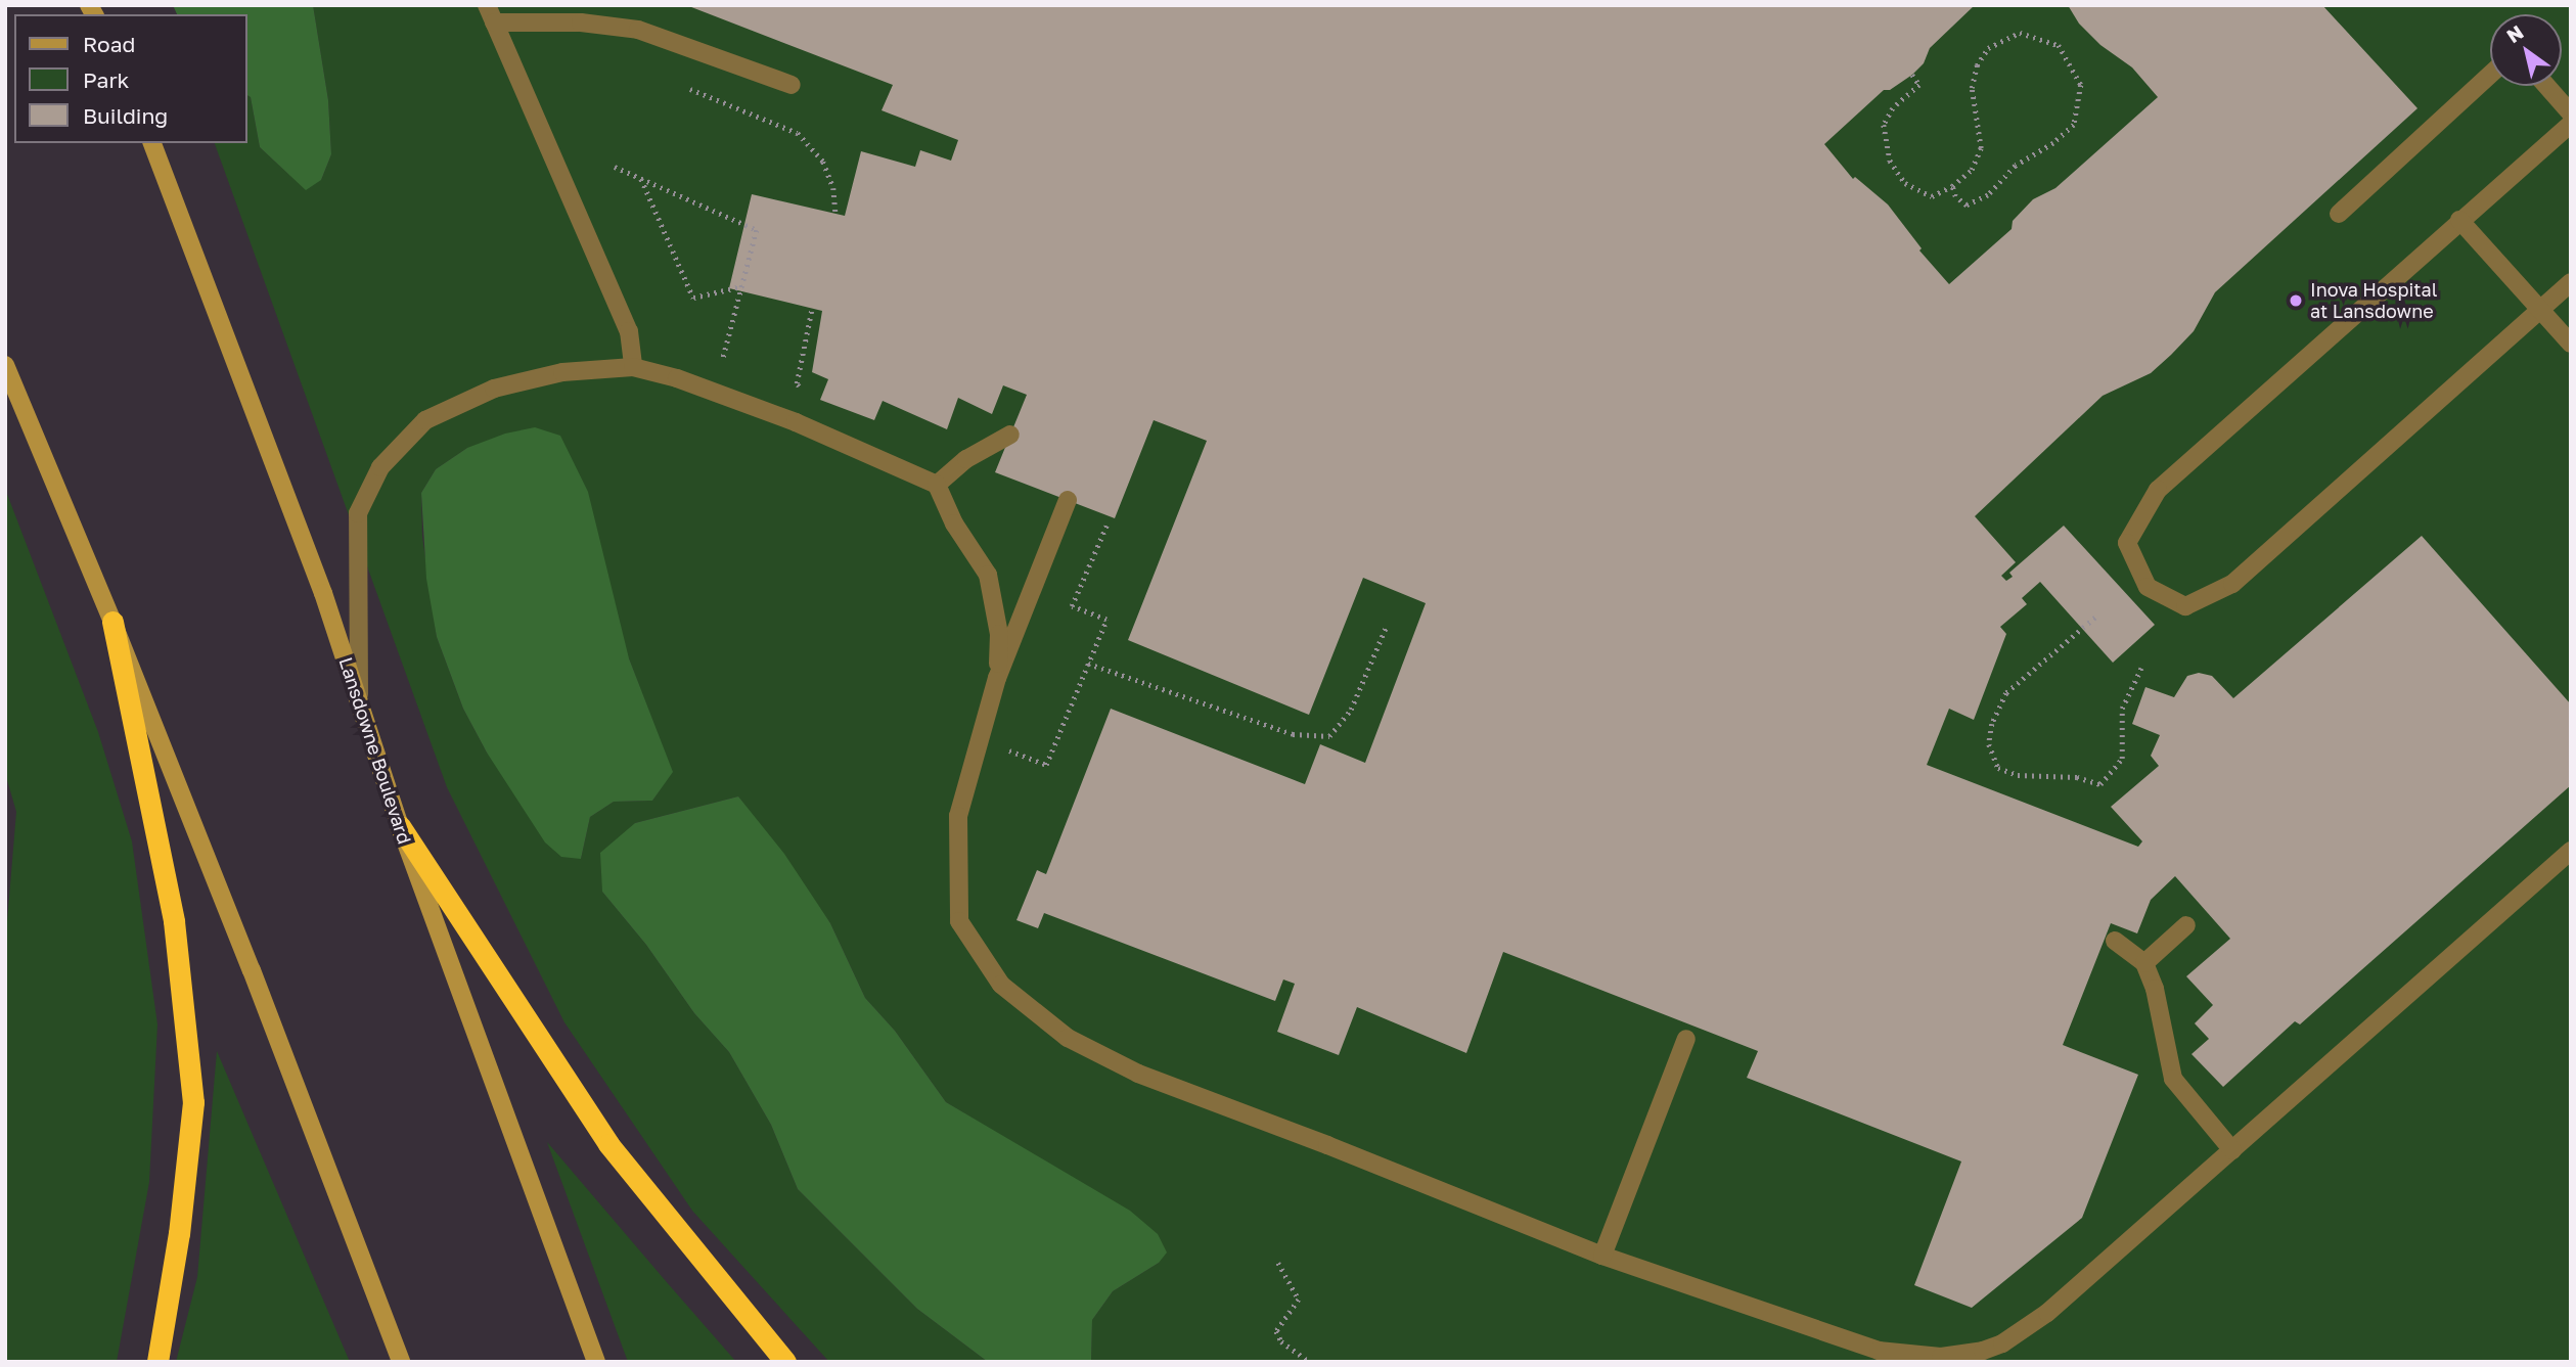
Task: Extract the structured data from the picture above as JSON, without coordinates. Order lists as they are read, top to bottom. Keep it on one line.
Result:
{"streets":{"main road":["Lansdowne Boulevard"]},"places":["Inova Hospital at Lansdowne"],"legend":["Road","Park","Building"],"north":"top left"}
